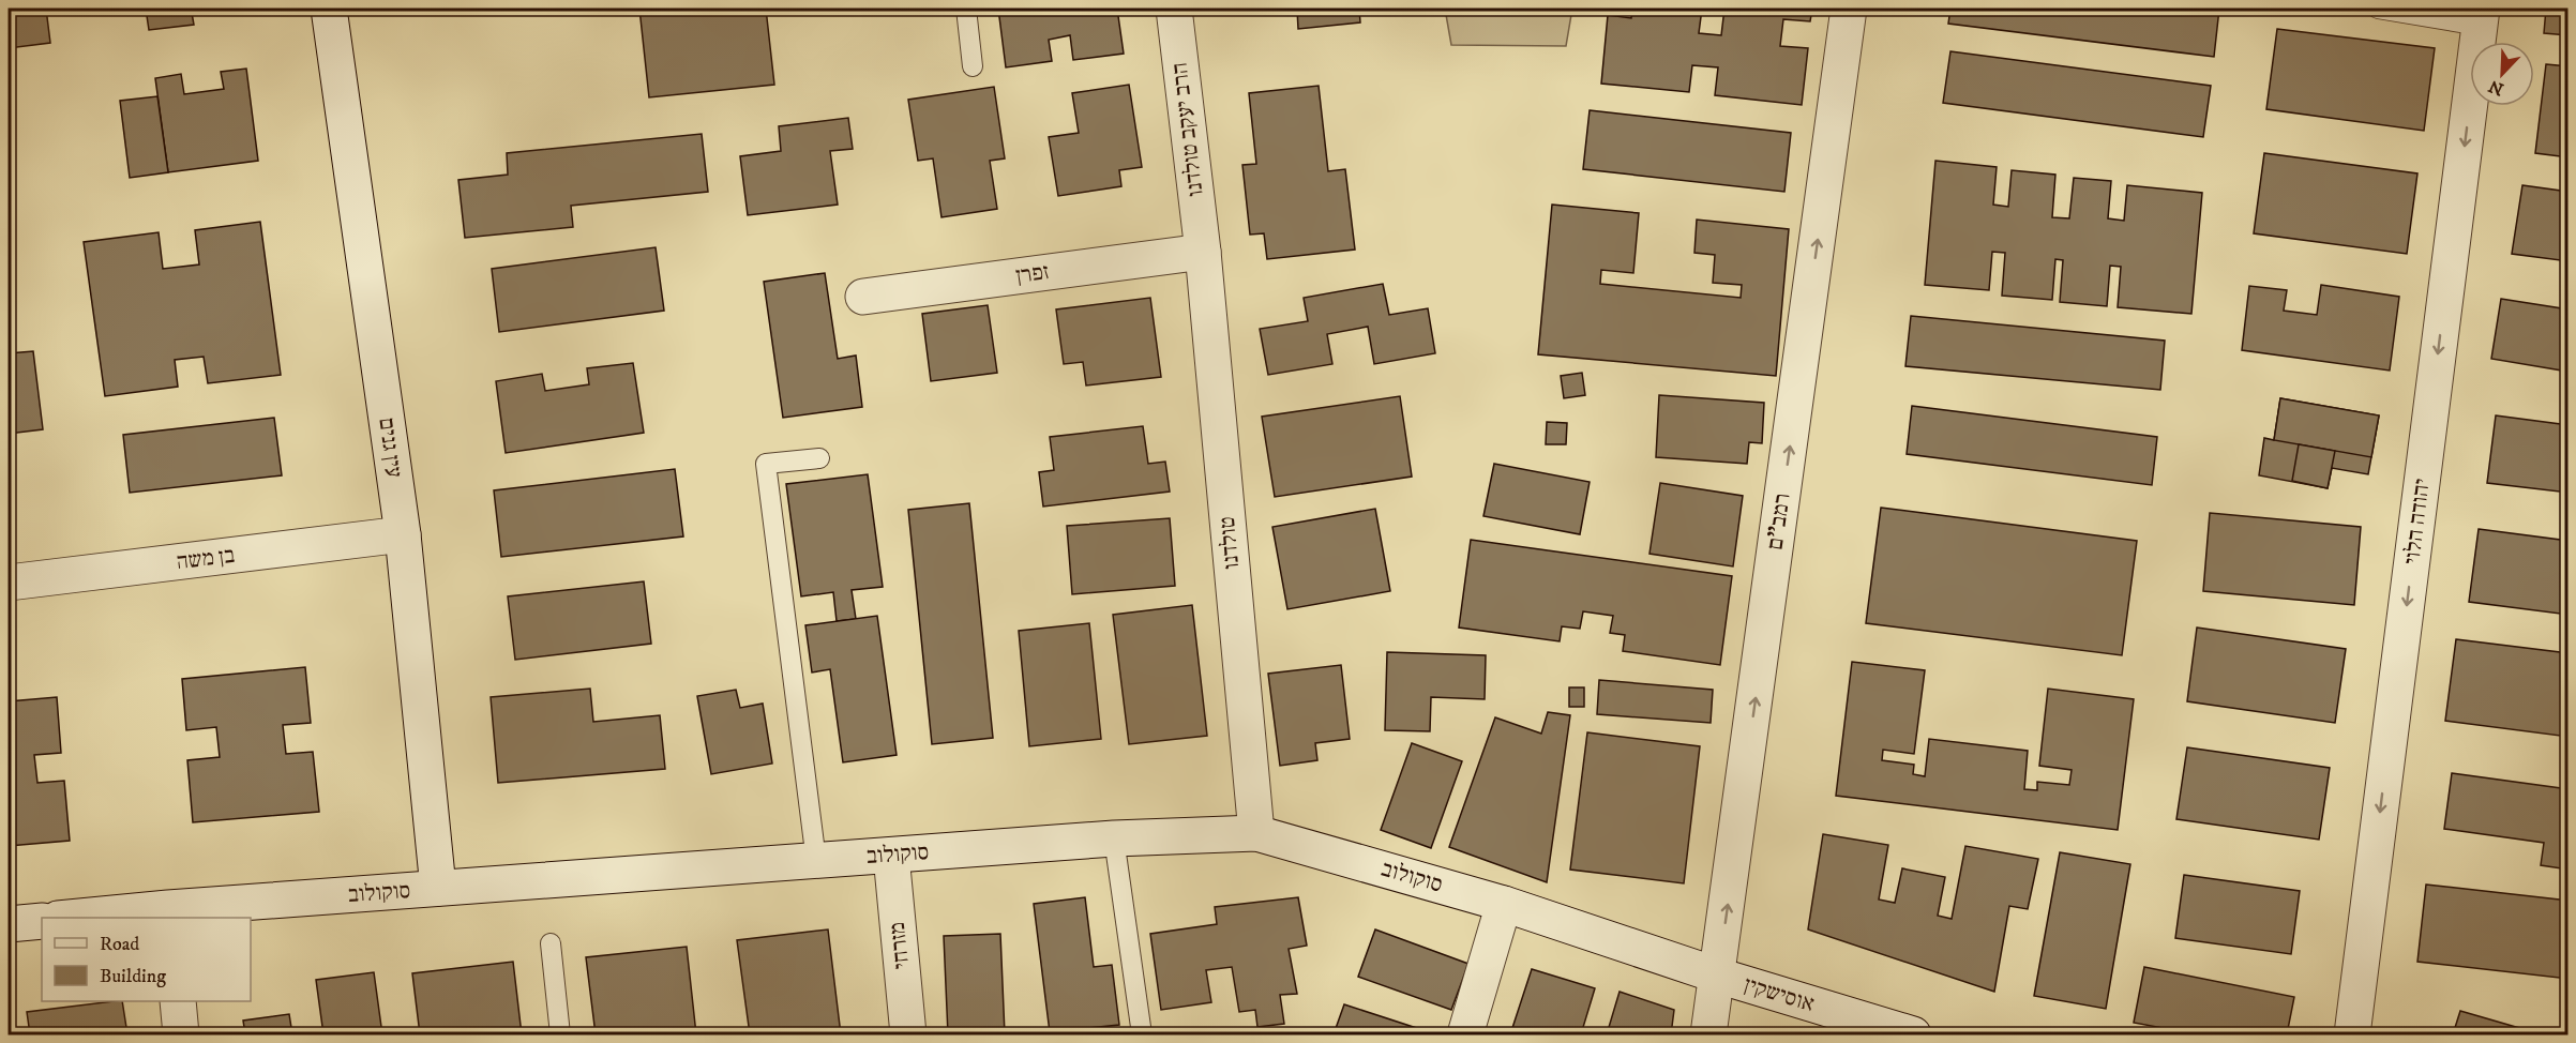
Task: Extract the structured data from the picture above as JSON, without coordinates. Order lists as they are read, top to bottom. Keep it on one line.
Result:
{"streets":{"street":["הרב יעקב טולדנו","זפרן","עין גנים","רמב\"ם","יהודה הלוי","טולדנו","בן משה","סוקולוב","מזרחי","אוסישקין"]},"crossings":[["הרב יעקב טולדנו","זפרן"],["הרב יעקב טולדנו","טולדנו"],["זפרן","טולדנו"],["עין גנים","בן משה"],["עין גנים","סוקולוב"],["רמב\"ם","סוקולוב"],["רמב\"ם","אוסישקין"],["טולדנו","סוקולוב"],["סוקולוב","מזרחי"],["סוקולוב","אוסישקין"]],"one_way":["רמב\"ם","יהודה הלוי"],"legend":["Road","Building"],"north":"bottom left"}
